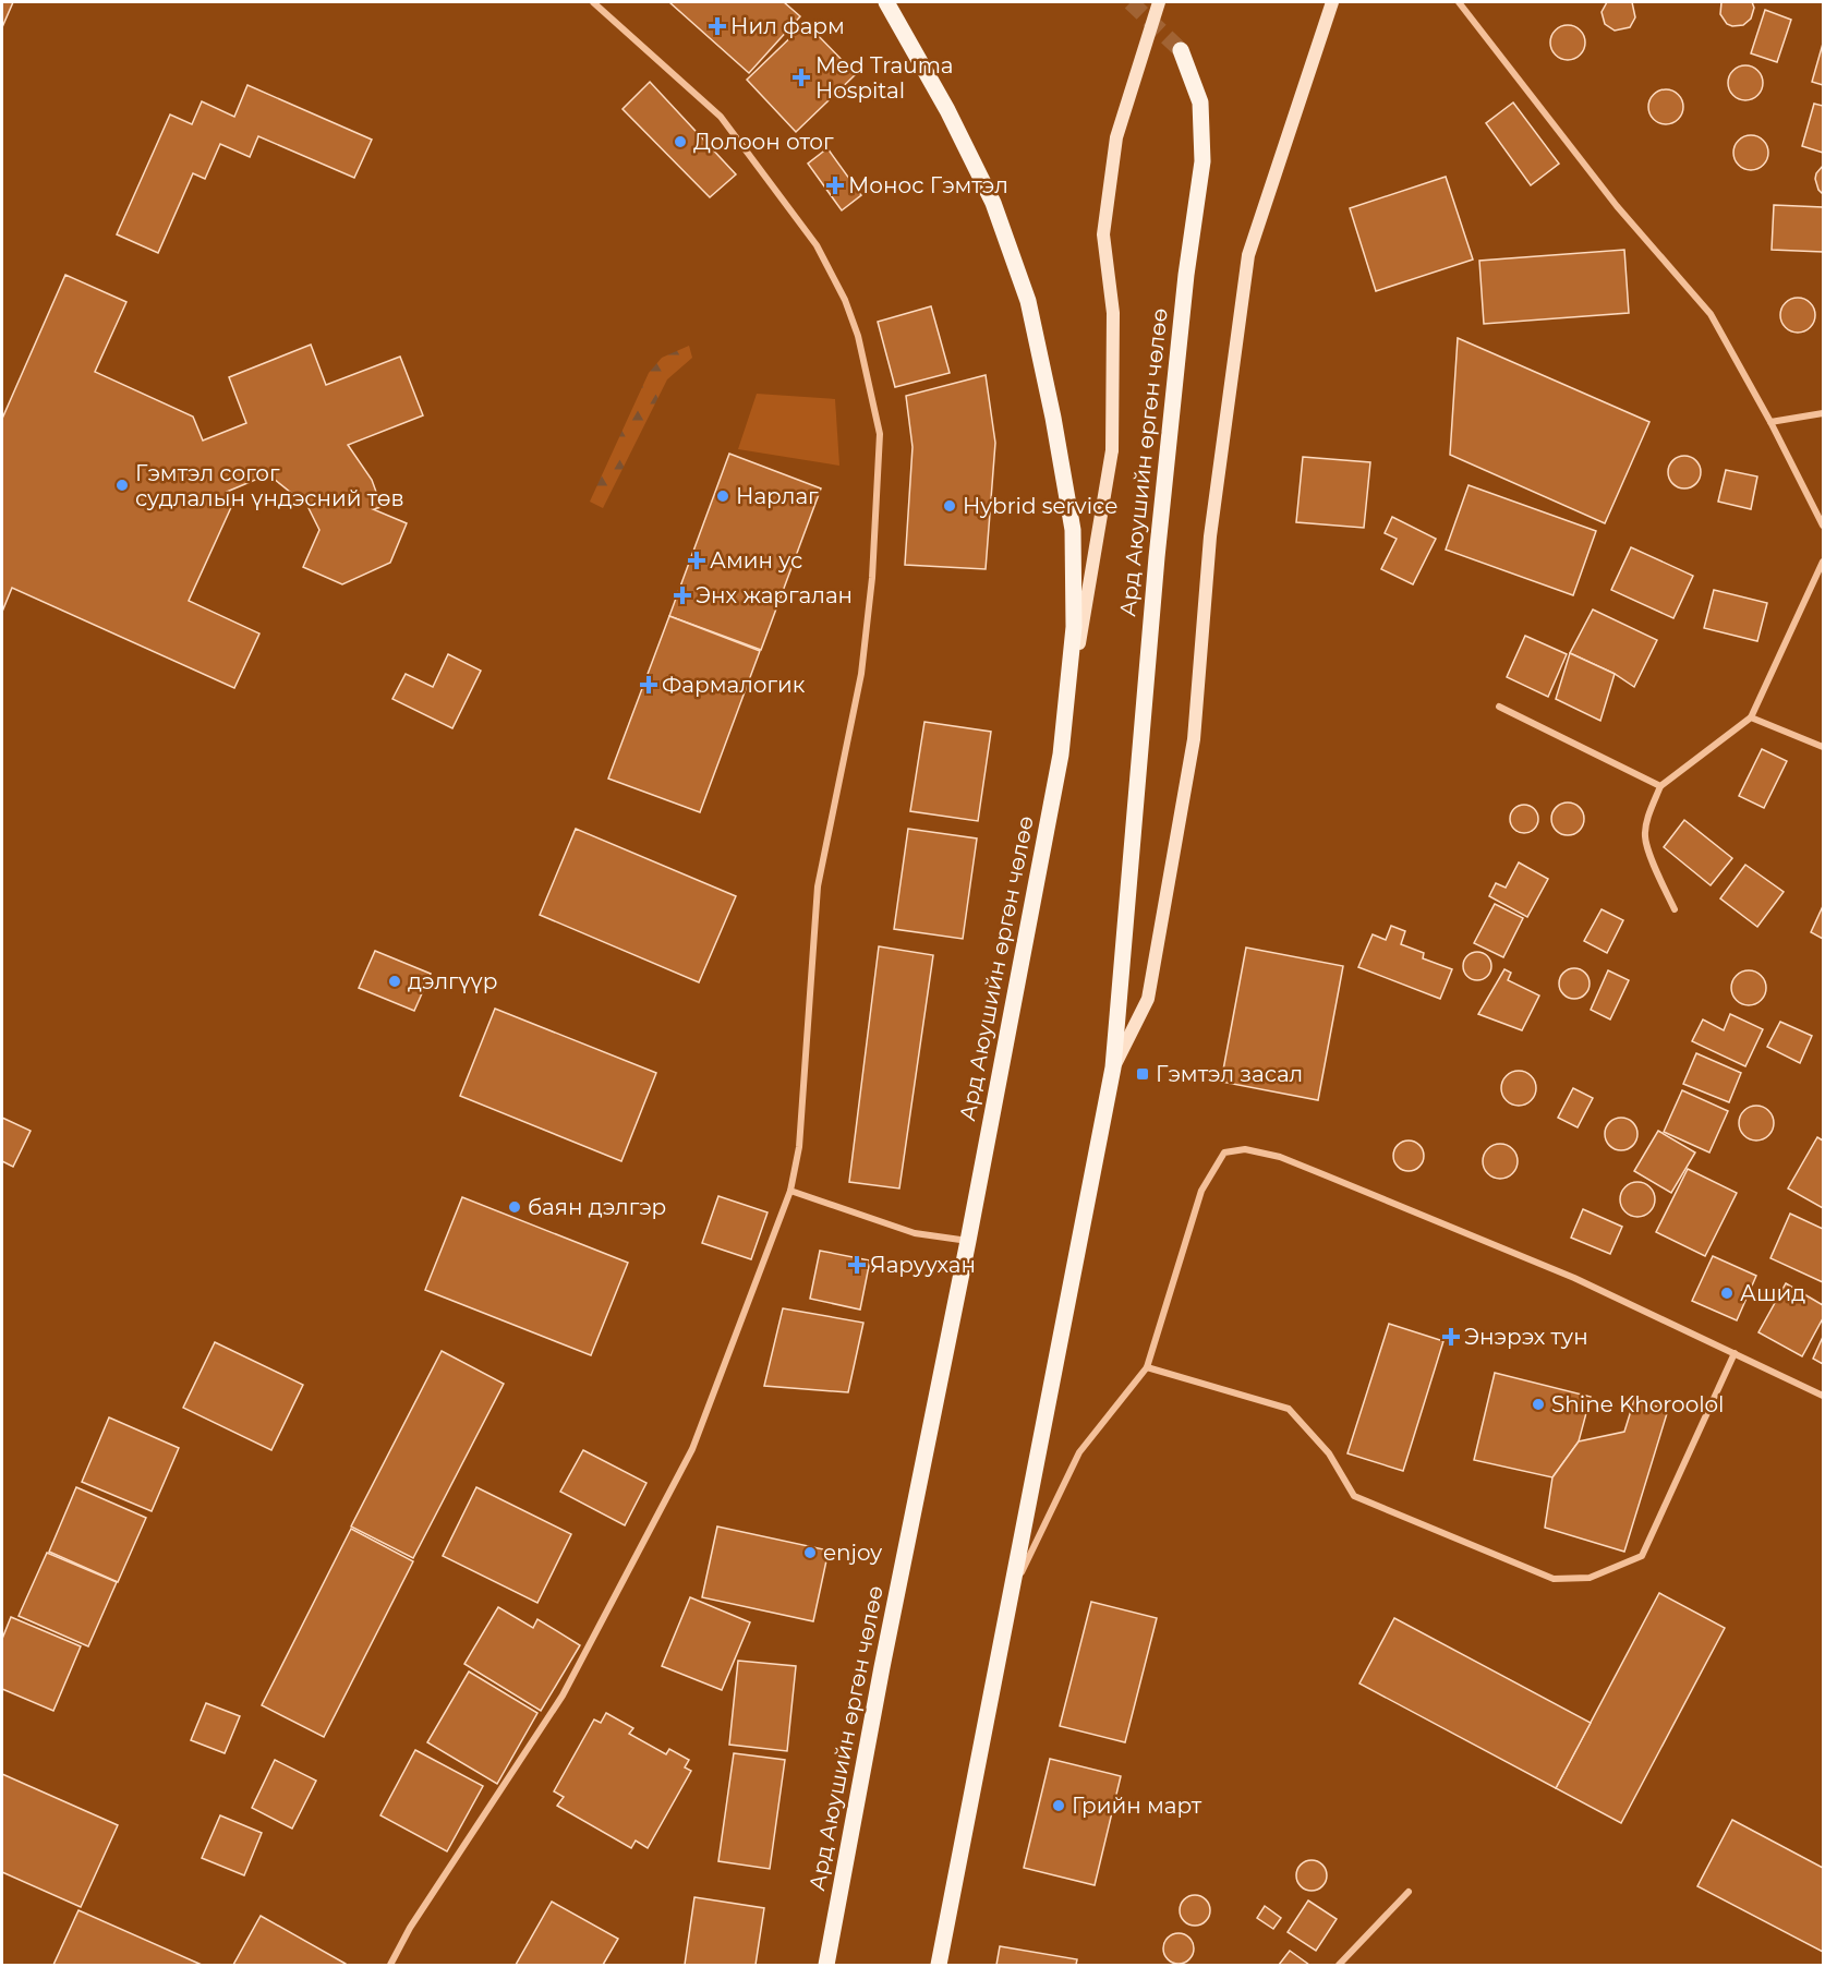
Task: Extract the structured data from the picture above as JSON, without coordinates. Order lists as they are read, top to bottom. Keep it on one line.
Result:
{"streets":{"main road":["Ард Аюушийн өргөн чөлөө"]},"places":{"health":["Нил фарм","Med Trauma Hospital","Монос Гэмтэл","Амин ус","Энх жаргалан","Фармалогик","Яаруухан","Энэрэх тун"],"other":["Долоон отог","Гэмтэл согог судлалын үндэсний төв","Нарлаг","Hybrid service","дэлгүүр","баян дэлгэр","Ашид","Shine Khoroolol","enjoy","Грийн март"],"transit":["Гэмтэл засал"]}}
